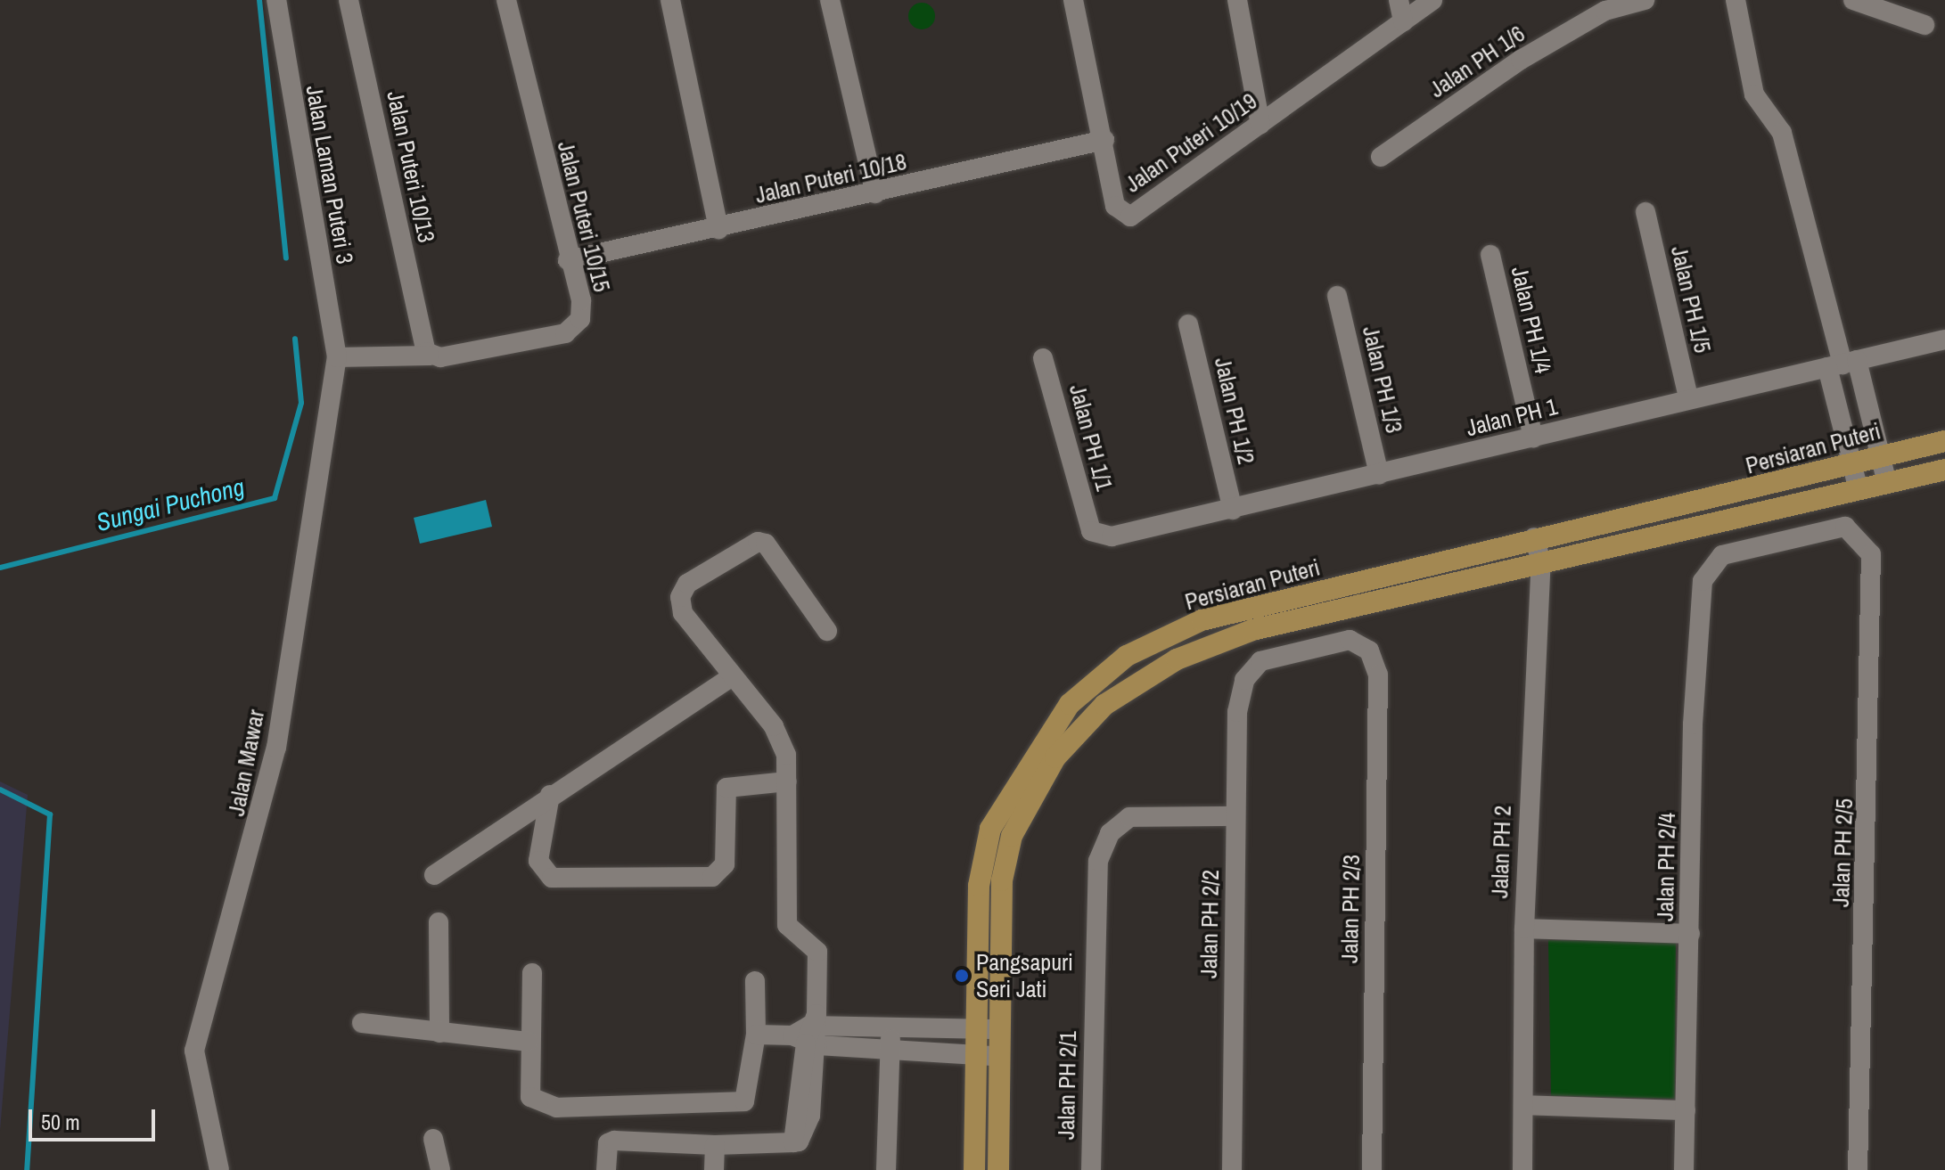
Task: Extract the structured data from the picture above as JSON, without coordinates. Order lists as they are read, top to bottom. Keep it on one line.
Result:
{"streets":{"main road":["Persiaran Puteri"],"street":["Jalan PH 1/6","Jalan Puteri 10/19","Jalan Puteri 10/13","Jalan Laman Puteri 3","Jalan Puteri 10/18","Jalan Puteri 10/15","Jalan PH 1/5","Jalan PH 1/4","Jalan PH 1/3","Jalan PH 1/2","Jalan PH 1","Jalan PH 1/1","Jalan Mawar","Jalan PH 2","Jalan PH 2/5","Jalan PH 2/4","Jalan PH 2/3","Jalan PH 2/2","Jalan PH 2/1"]},"crossings":[["Jalan Puteri 10/19","Jalan Puteri 10/18"],["Jalan Puteri 10/13","Jalan Puteri 10/15"],["Jalan Laman Puteri 3","Jalan Puteri 10/15"],["Jalan Laman Puteri 3","Jalan Mawar"],["Jalan Puteri 10/18","Jalan Puteri 10/15"],["Jalan Puteri 10/15","Jalan Mawar"],["Jalan PH 1/5","Jalan PH 1"],["Jalan PH 1/4","Jalan PH 1"],["Jalan PH 1/3","Jalan PH 1"],["Jalan PH 1/2","Jalan PH 1"],["Jalan PH 1","Jalan PH 1/1"],["Persiaran Puteri","Jalan PH 2"],["Jalan PH 2/5","Jalan PH 2/4"],["Jalan PH 2/3","Jalan PH 2/2"],["Jalan PH 2/2","Jalan PH 2/1"]],"water":["Sungai Puchong"],"places":["Pangsapuri Seri Jati"],"scale_bar":"50 m"}
